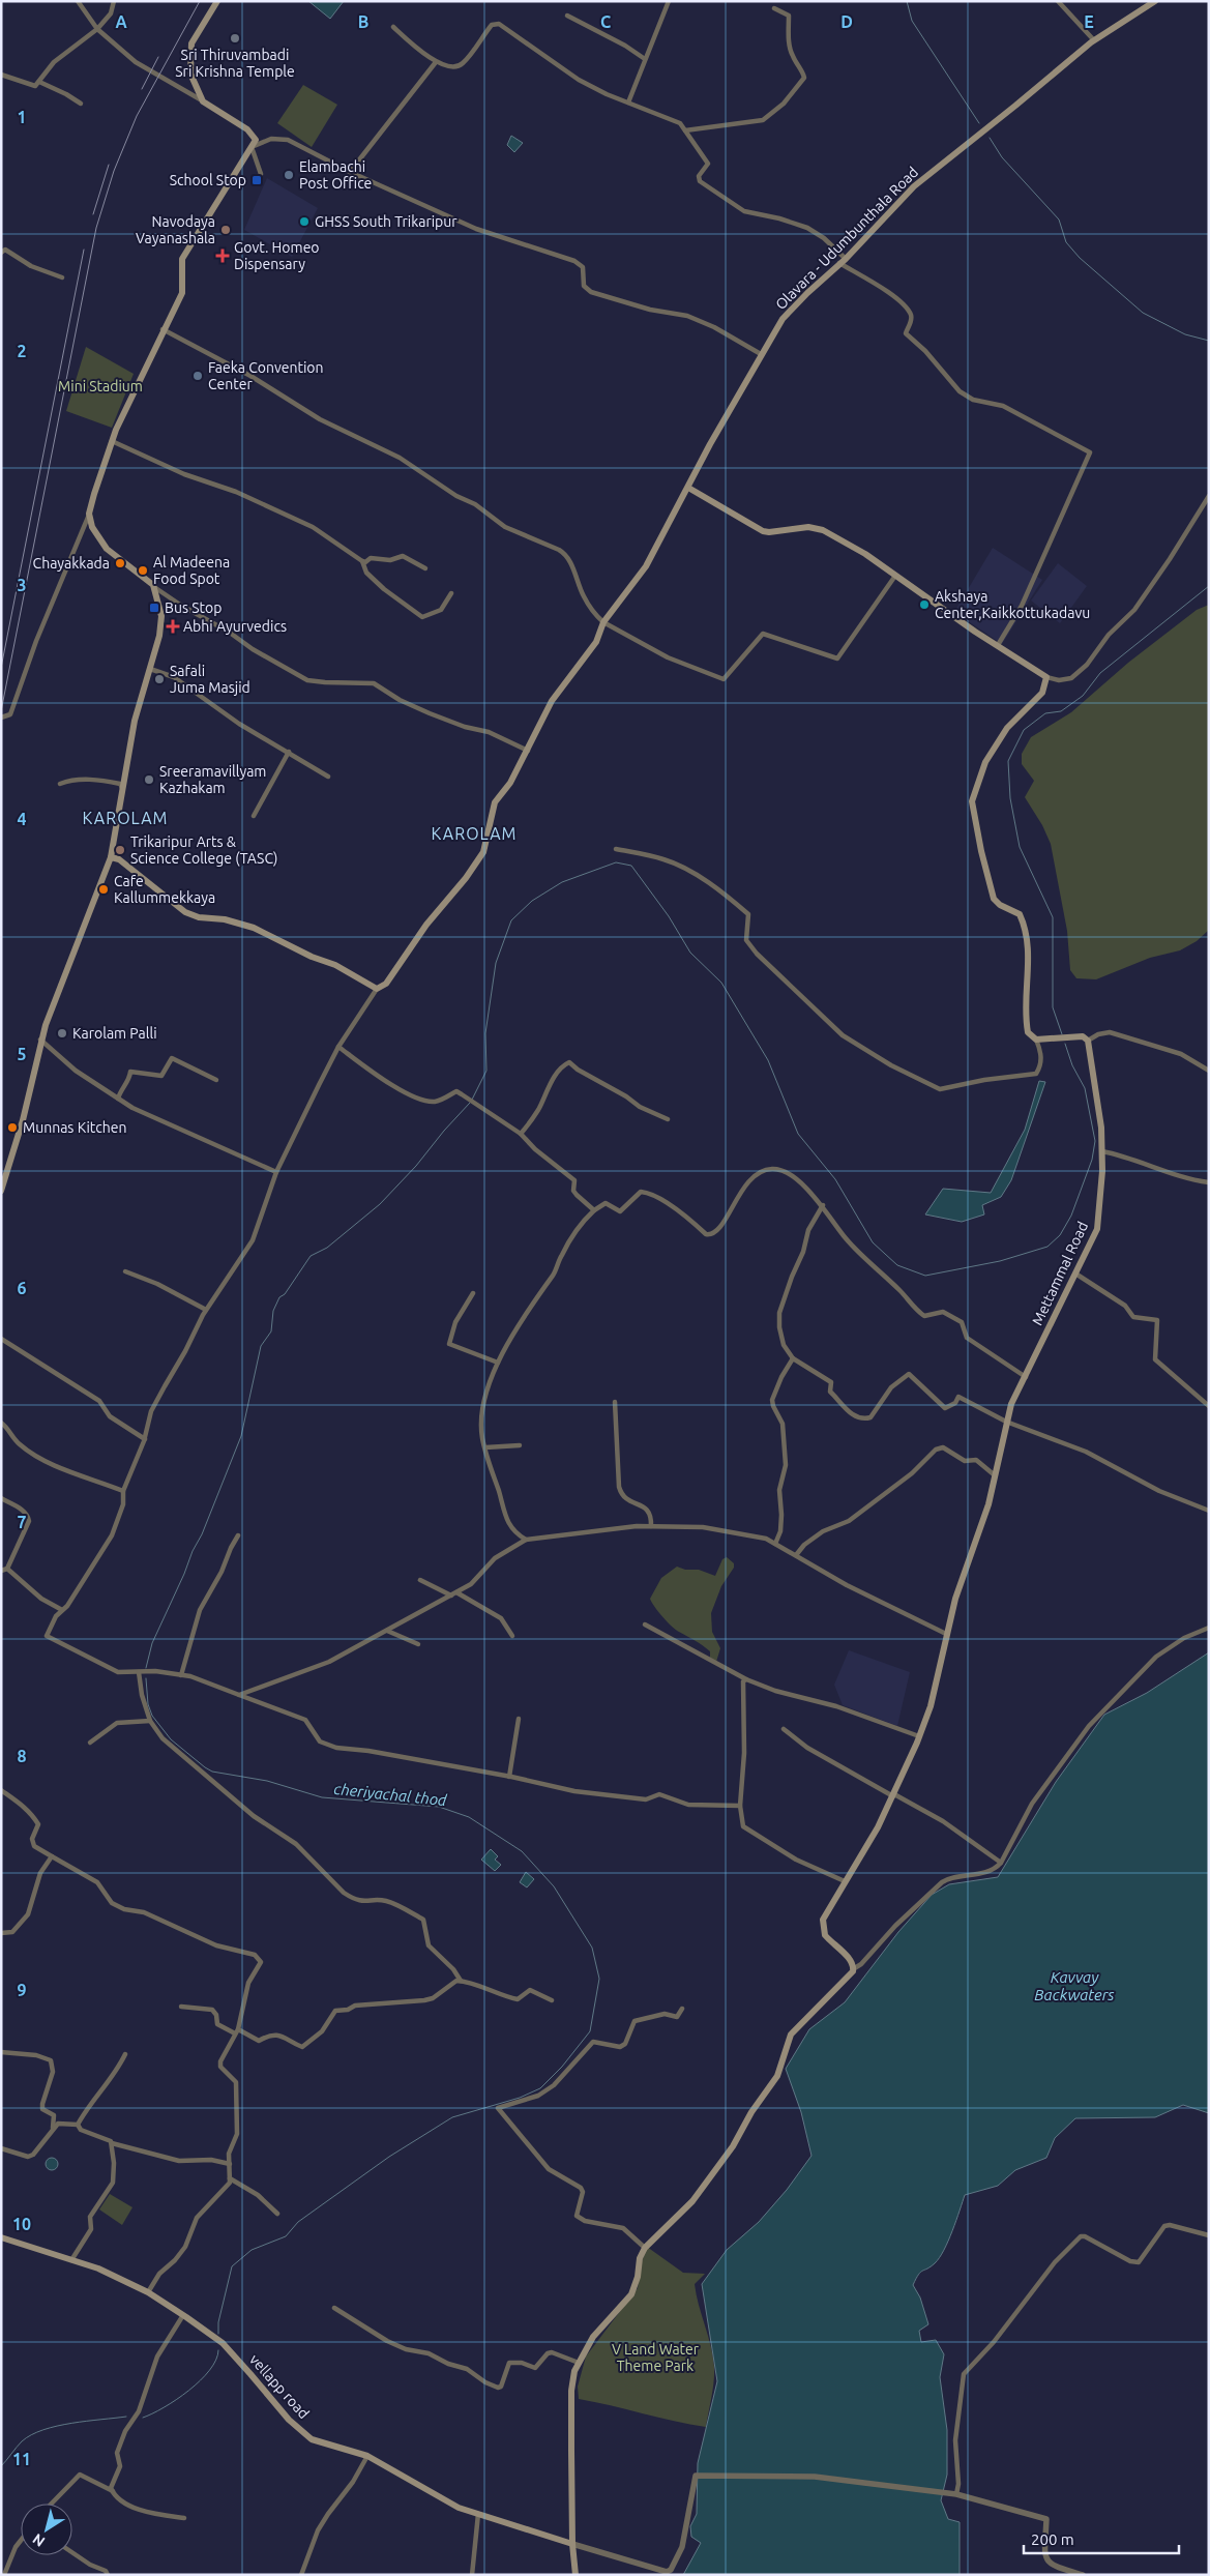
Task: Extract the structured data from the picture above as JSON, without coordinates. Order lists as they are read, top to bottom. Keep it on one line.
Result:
{"streets":{"main road":["Olavara - Udumbunthala Road","Mettammal Road","vellapp road"]},"districts":["KAROLAM","KAROLAM"],"water":["cheriyachal thod","Kavvay Backwaters"],"parks":["Mini Stadium","V Land Water Theme Park"],"places":{"other":["Sri Thiruvambadi Sri Krishna Temple","Elambachi Post Office","GHSS South Trikaripur","Navodaya Vayanashala","Faeka Convention Center","Chayakkada","Al Madeena Food Spot","Akshaya Center,Kaikkottukadavu","Safali Juma Masjid","Sreeramavillyam Kazhakam","Trikaripur Arts & Science College (TASC)","Cafe Kallummekkaya","Karolam Palli","Munnas Kitchen"],"transit":["School Stop","Bus Stop"],"health":["Govt. Homeo Dispensary","Abhi Ayurvedics"]},"scale_bar":"200 m","north":"bottom left","grid":{"columns":["A","B","C","D","E"],"rows":["1","2","3","4","5","6","7","8","9","10","11"]}}
